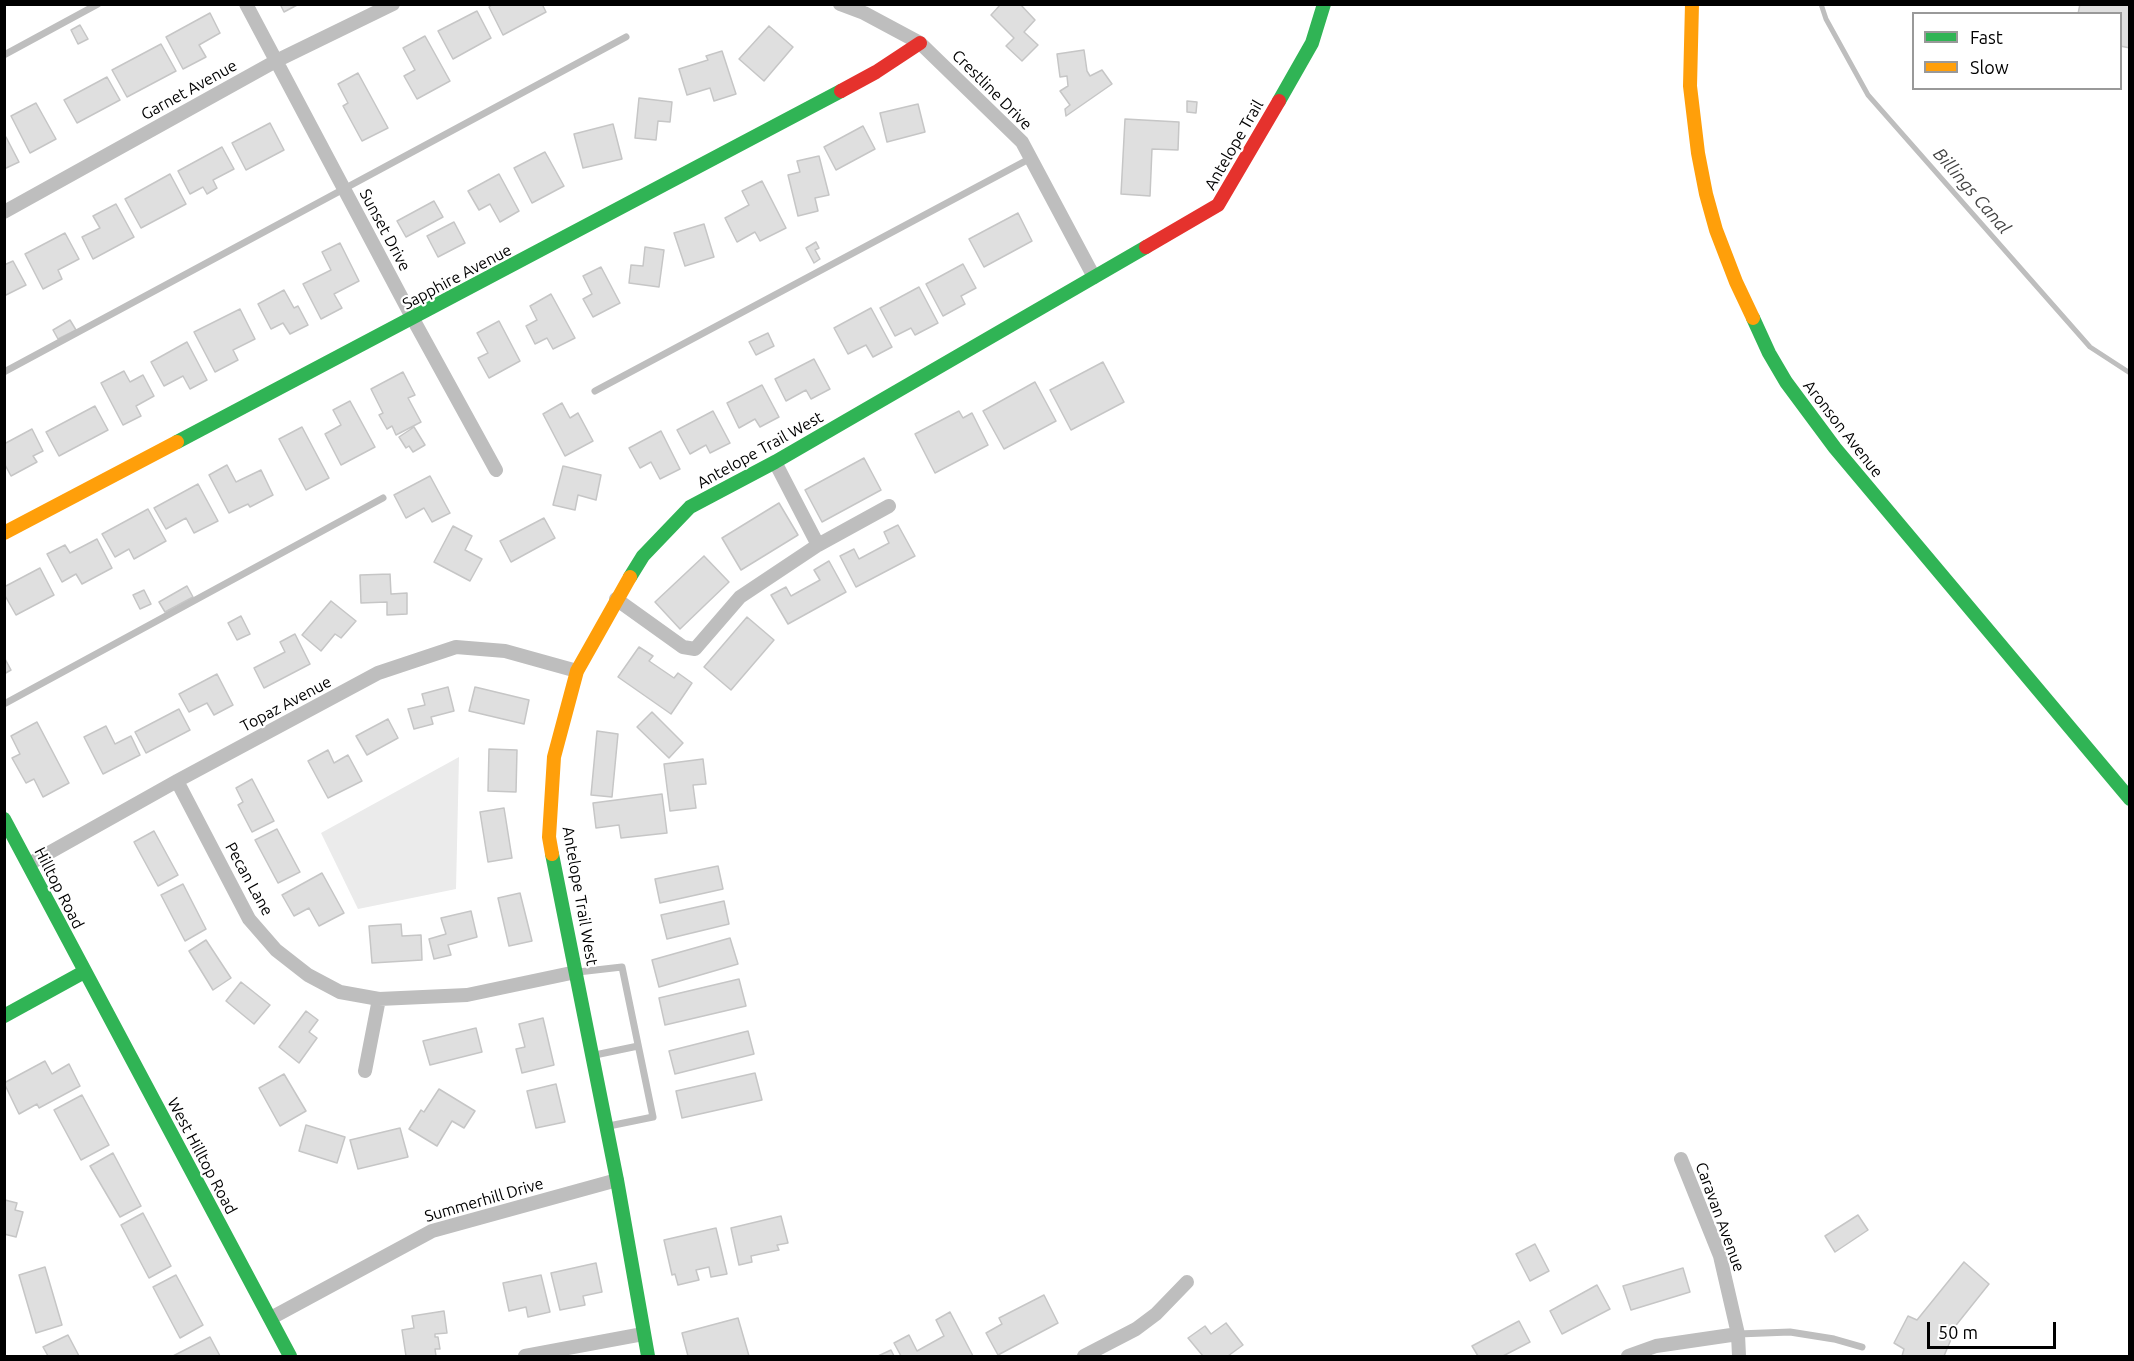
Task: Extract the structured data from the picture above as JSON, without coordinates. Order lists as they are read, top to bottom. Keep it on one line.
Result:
{"streets":{"street":["Garnet Avenue","Crestline Drive","Antelope Trail","Sunset Drive","Sapphire Avenue","Aronson Avenue","Antelope Trail West","Topaz Avenue","Pecan Lane","Hilltop Road","West Hilltop Road","Summerhill Drive","Caravan Avenue"]},"crossings":[["Garnet Avenue","Sunset Drive"],["Crestline Drive","Antelope Trail"],["Crestline Drive","Sapphire Avenue"],["Crestline Drive","Antelope Trail West"],["Antelope Trail","Antelope Trail West"],["Sunset Drive","Sapphire Avenue"],["Antelope Trail West","Topaz Avenue"],["Antelope Trail West","Pecan Lane"],["Antelope Trail West","Summerhill Drive"],["Topaz Avenue","Pecan Lane"],["Topaz Avenue","Hilltop Road"],["Hilltop Road","West Hilltop Road"],["West Hilltop Road","Summerhill Drive"]],"water":["Billings Canal"],"legend":["Fast","Slow"],"scale_bar":"50 m"}
